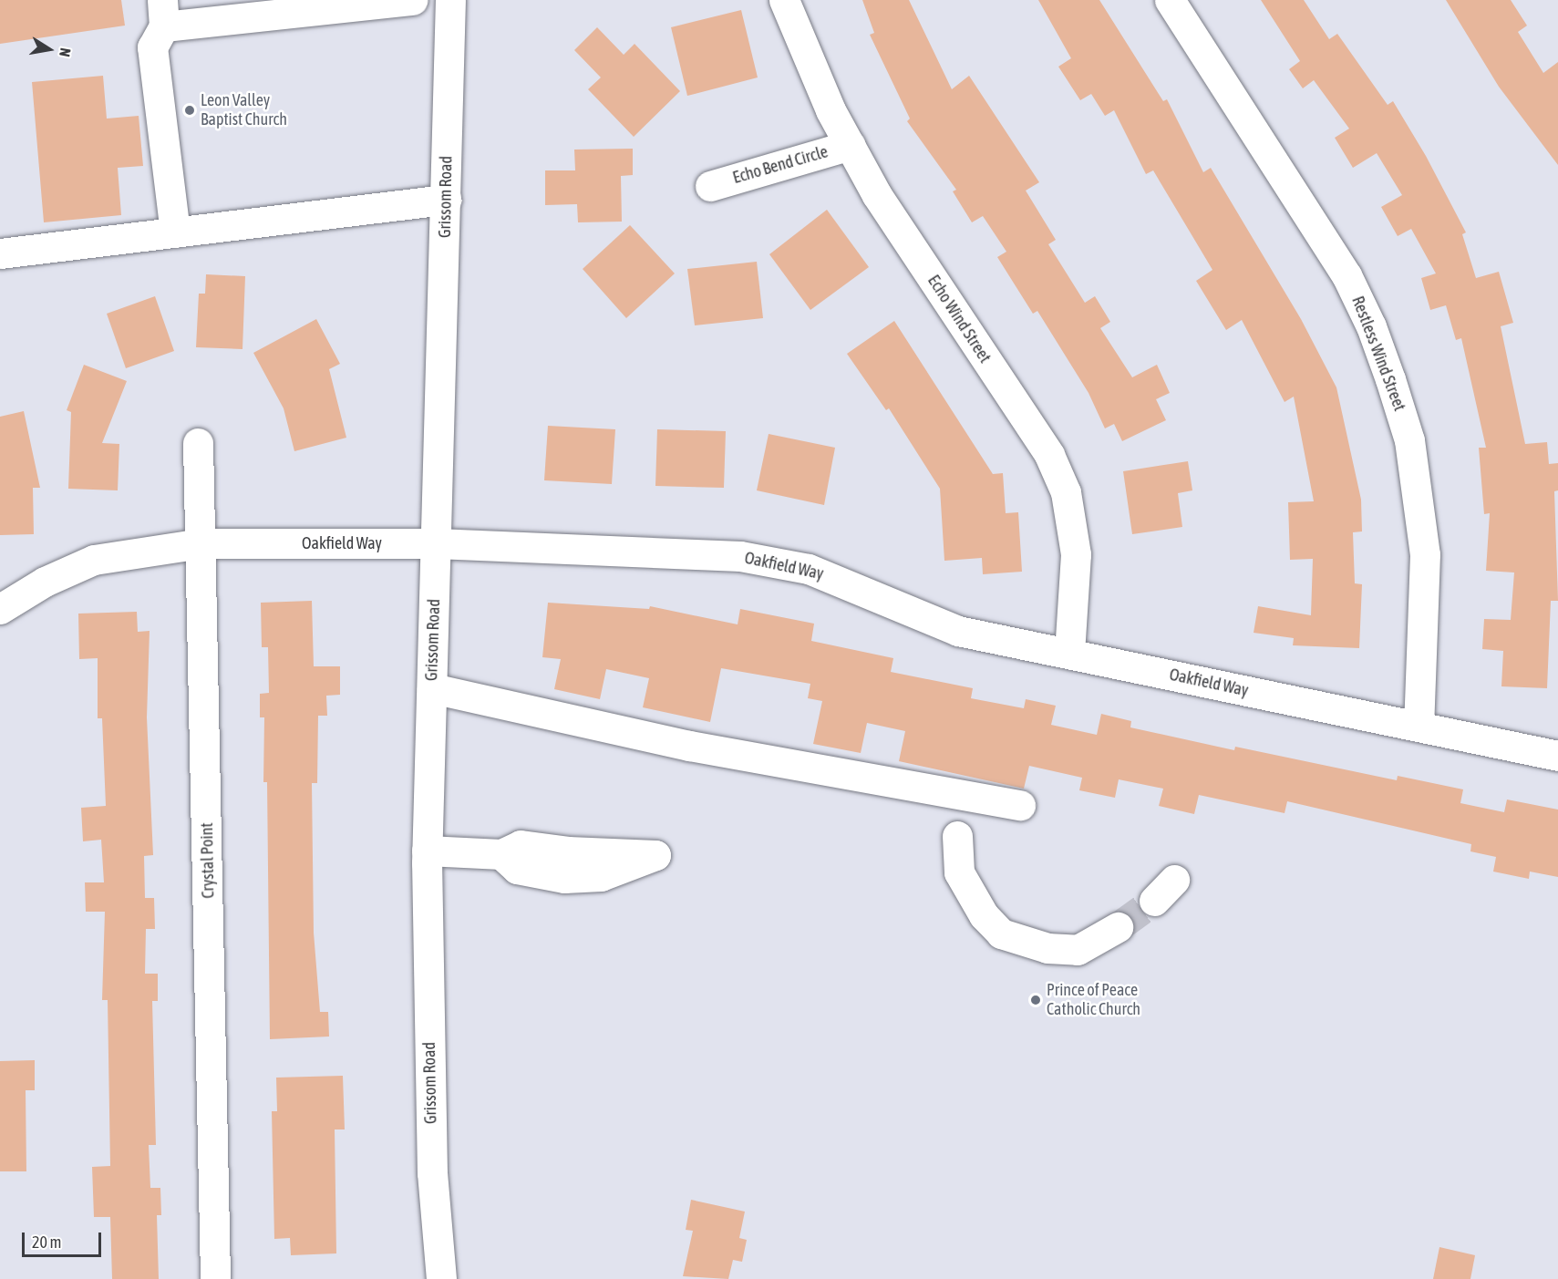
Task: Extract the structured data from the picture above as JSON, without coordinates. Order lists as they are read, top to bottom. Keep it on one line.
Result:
{"streets":{"street":["Echo Bend Circle","Grissom Road","Echo Wind Street","Restless Wind Street","Oakfield Way","Crystal Point"]},"crossings":[["Echo Bend Circle","Echo Wind Street"],["Grissom Road","Oakfield Way"],["Echo Wind Street","Oakfield Way"],["Restless Wind Street","Oakfield Way"],["Oakfield Way","Crystal Point"]],"places":["Leon Valley Baptist Church","Prince of Peace Catholic Church"],"scale_bar":"20 m","north":"right"}
